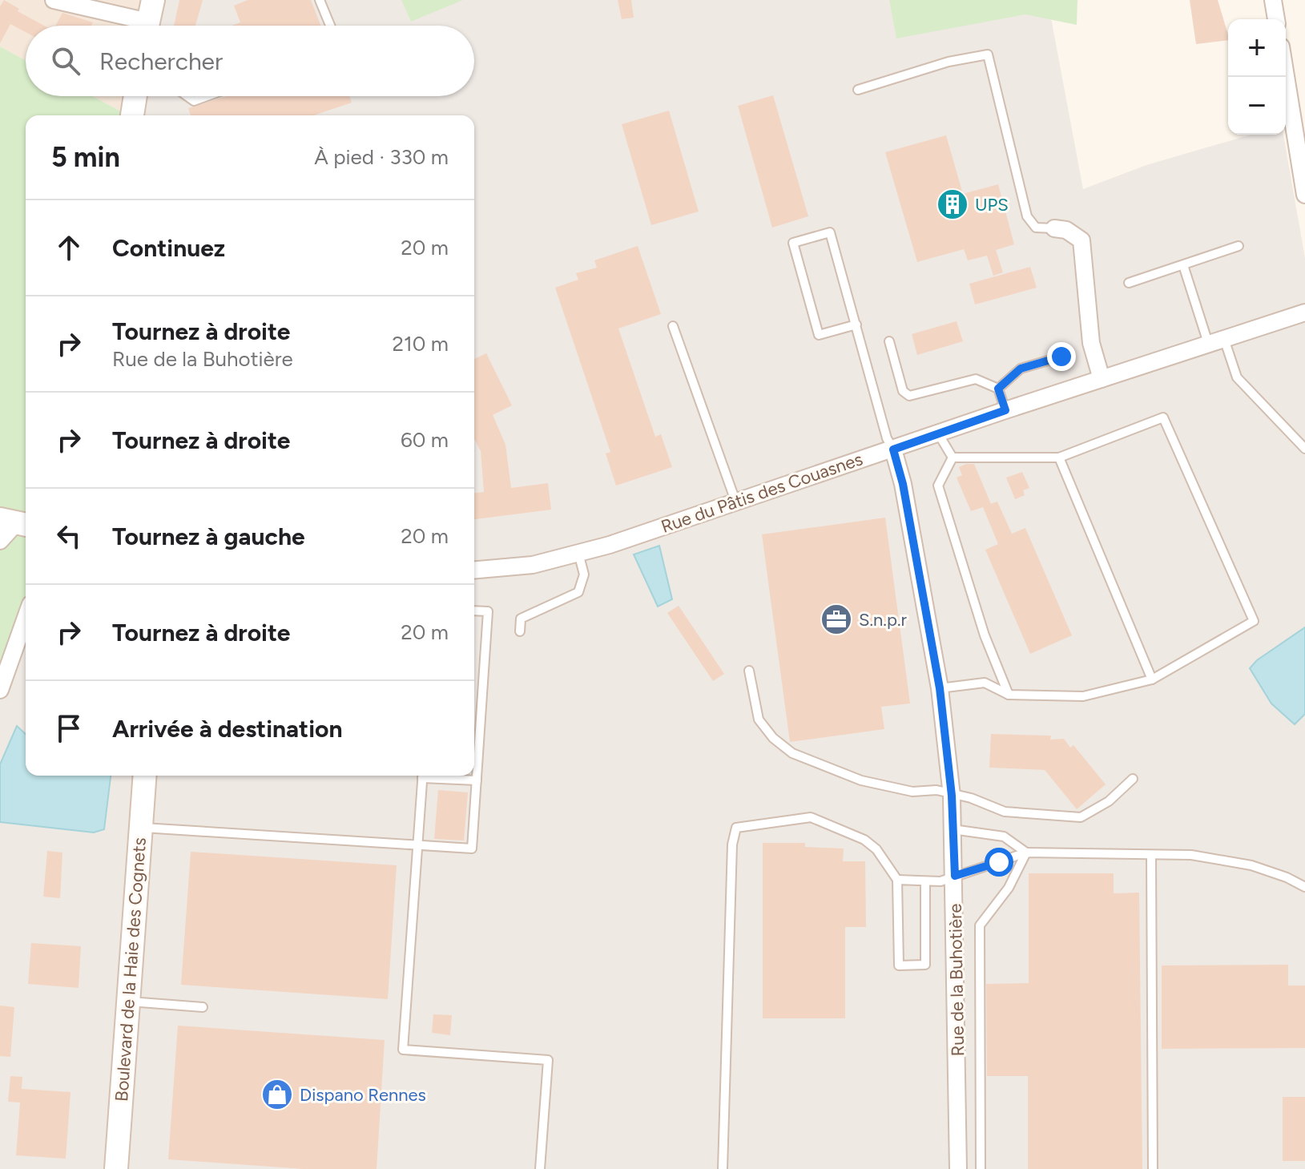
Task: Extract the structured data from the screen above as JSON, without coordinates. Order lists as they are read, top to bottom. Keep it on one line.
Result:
{"streets":{"main road":["Boulevard de la Haie des Cognets"],"street":["Rue du Pâtis des Couasnes","Rue de la Buhotière"]},"crossings":[["Rue du Pâtis des Couasnes","Rue de la Buhotière"]],"places":{"building":["UPS"],"office":["S.n.p.r"],"shop":["Dispano Rennes"]},"page":{"map_buttons":["+","−"],"search":"Rechercher","heading":["5 min","À pied · 330 m"],"list":[["Continuez","20 m"],["Tournez à droite","Rue de la Buhotière","210 m"],["Tournez à droite","60 m"],["Tournez à gauche","20 m"],["Tournez à droite","20 m"],"Arrivée à destination"]}}
